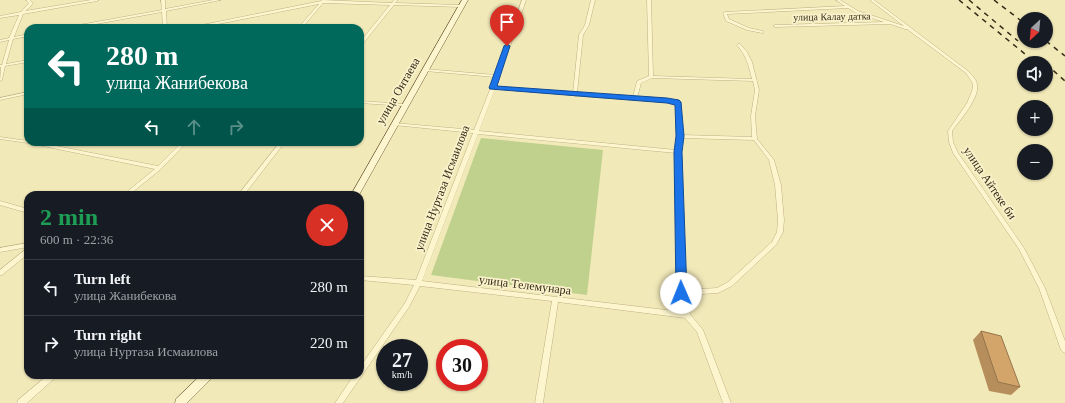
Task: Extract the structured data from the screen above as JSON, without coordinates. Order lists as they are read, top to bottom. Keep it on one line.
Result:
{"streets":{"main road":["улица Онтаева"],"street":["улица Калау датка","улица Айтеке би","улица Нуртаза Исмаилова","улица Телемунара"]},"crossings":[["улица Калау датка","улица Айтеке би"],["улица Нуртаза Исмаилова","улица Телемунара"]],"north":"bottom left","page":{"map_buttons":["+","−"],"turn":["280 m","улица Жанибекова"],"heading":["2 min","600 m · 22:36"],"list":[{"name":"Turn left","note":"улица Жанибекова","value":"280 m"},{"name":"Turn right","note":"улица Нуртаза Исмаилова","value":"220 m"}],"speed":"27 km/h","limit":"30"}}
